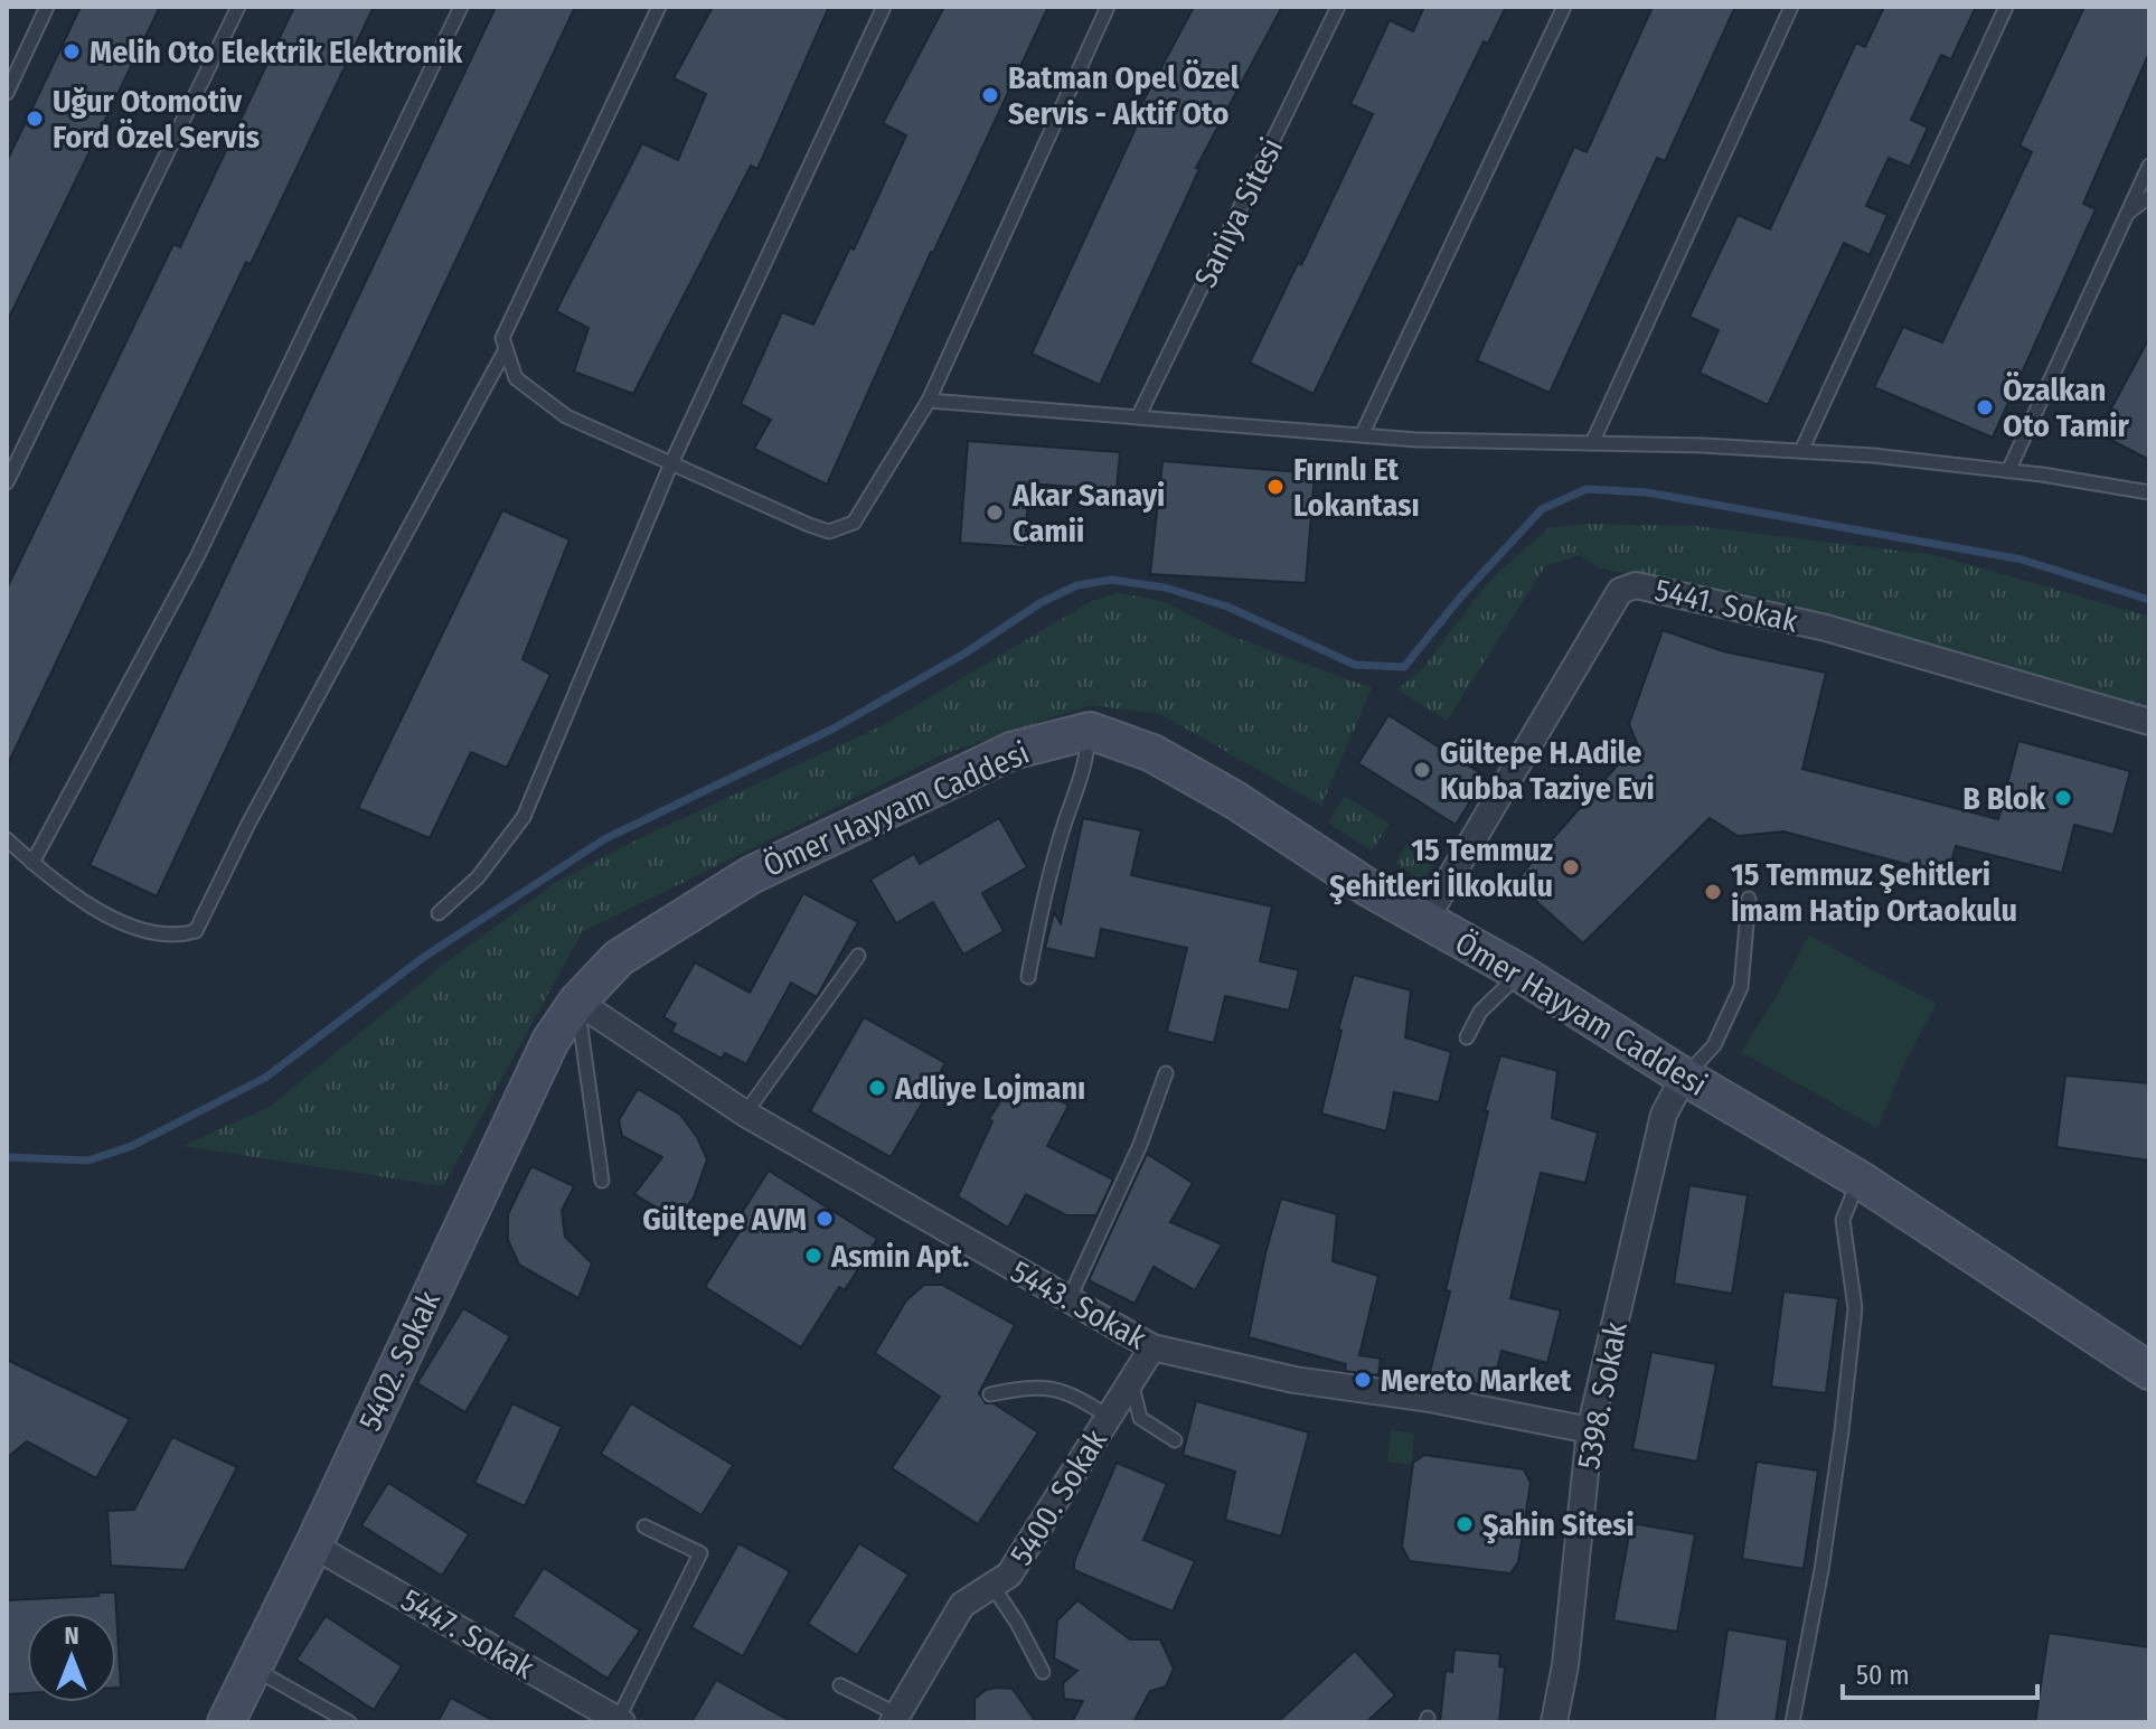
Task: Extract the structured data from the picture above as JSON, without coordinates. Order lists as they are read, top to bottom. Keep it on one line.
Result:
{"streets":{"street":["5441. Sokak","Ömer Hayyam Caddesi","5443. Sokak","5402. Sokak","5398. Sokak","5400. Sokak","5447. Sokak"],"lane":["Saniya Sitesi"]},"crossings":[["5441. Sokak","Ömer Hayyam Caddesi"],["Ömer Hayyam Caddesi","5443. Sokak"],["Ömer Hayyam Caddesi","5402. Sokak"],["Ömer Hayyam Caddesi","5398. Sokak"],["5443. Sokak","5402. Sokak"],["5443. Sokak","5398. Sokak"],["5443. Sokak","5400. Sokak"],["5402. Sokak","5447. Sokak"]],"places":["Melih Oto Elektrik Elektronik","Batman Opel Özel Servis - Aktif Oto","Uğur Otomotiv Ford Özel Servis","Özalkan Oto Tamir","Fırınlı Et Lokantası","Akar Sanayi Camii","Gültepe H.Adile Kubba Taziye Evi","B Blok","15 Temmuz Şehitleri İlkokulu","15 Temmuz Şehitleri İmam Hatip Ortaokulu","Adliye Lojmanı","Gültepe AVM","Asmin Apt.","Mereto Market","Şahin Sitesi"],"scale_bar":"50 m","north":"top"}
